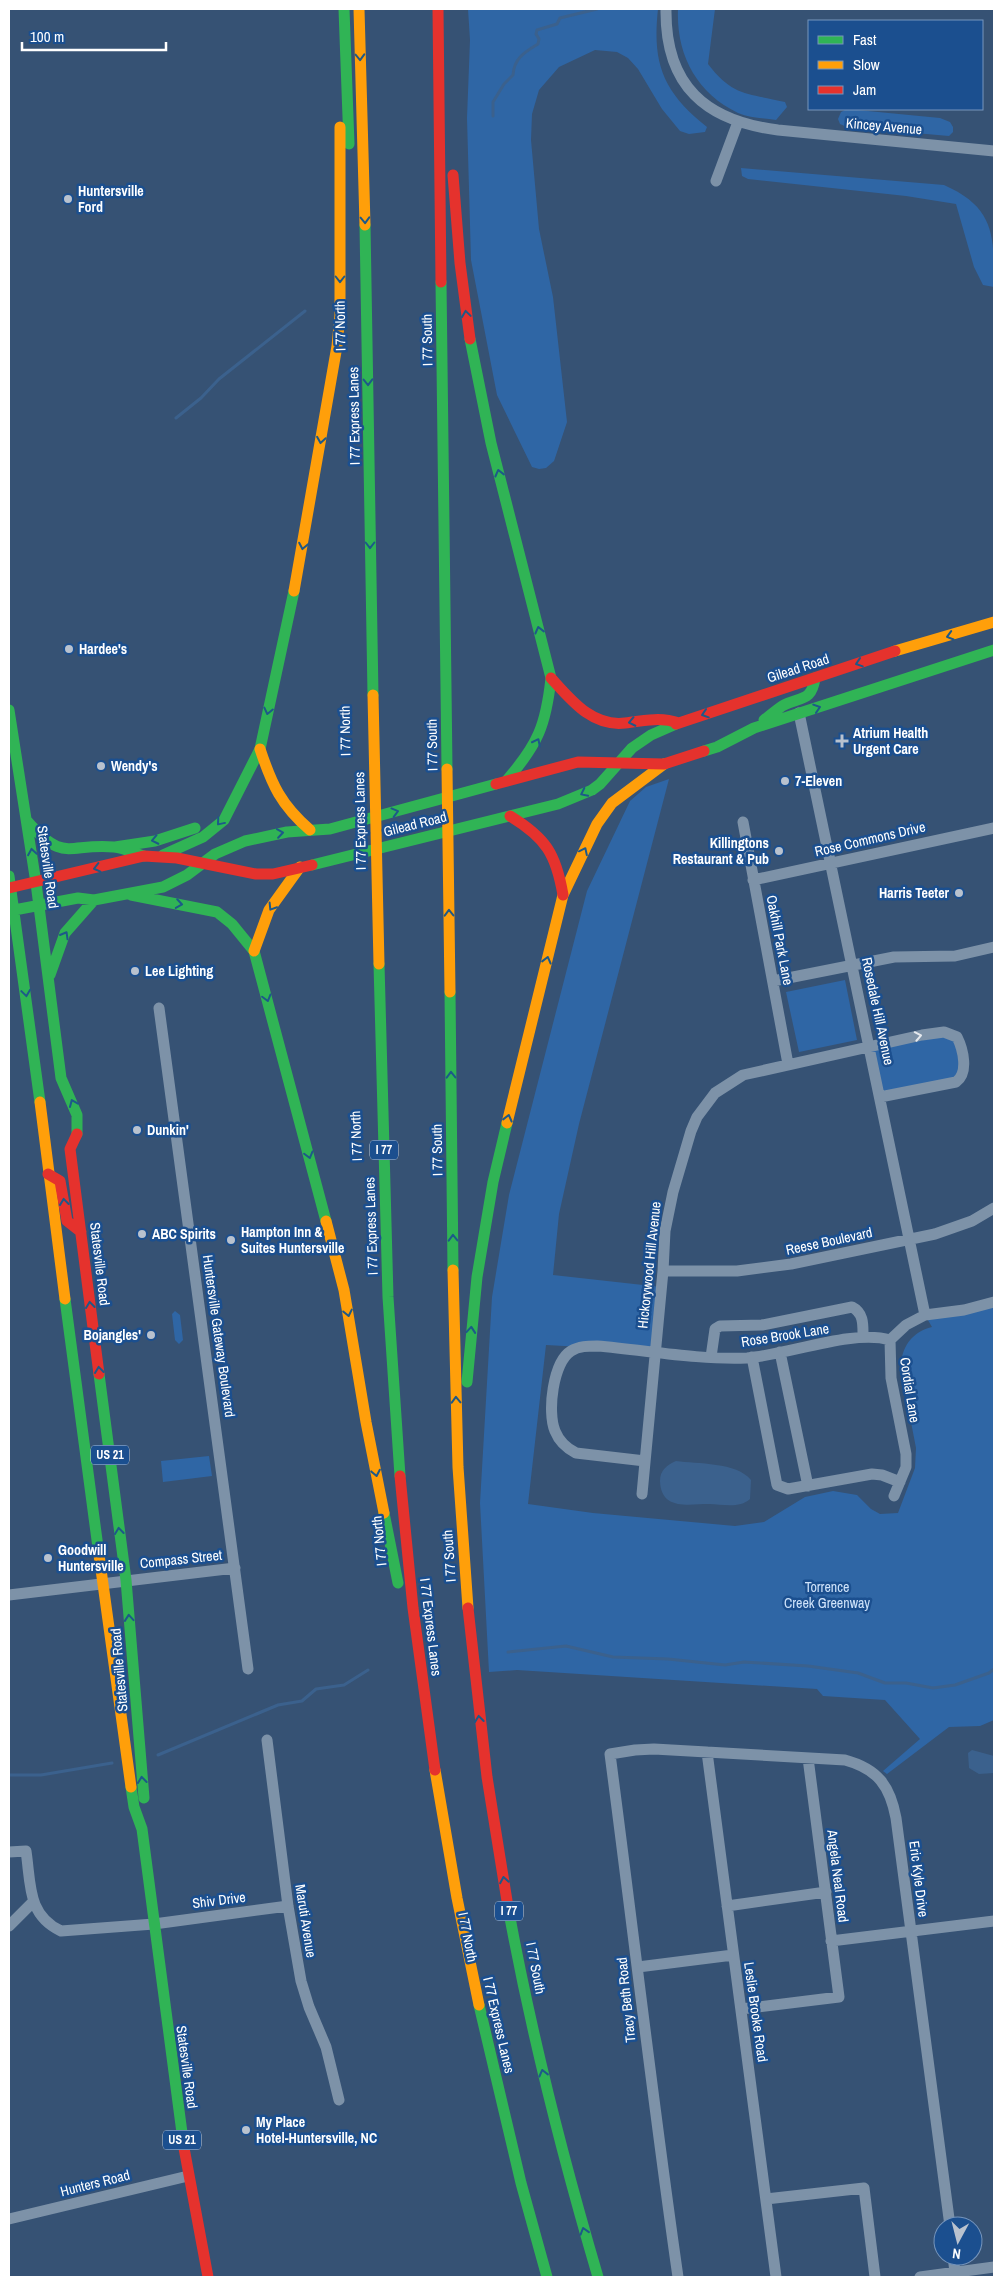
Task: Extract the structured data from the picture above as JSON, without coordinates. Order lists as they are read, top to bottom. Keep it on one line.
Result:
{"streets":{"main road":["I 77 North","I 77 South","I 77 Express Lanes","Gilead Road","Statesville Road","I 77","US 21"],"street":["Kincey Avenue","Rose Commons Drive","Oakhill Park Lane","Rosedale Hill Avenue","Reese Boulevard","Hickorywood Hill Avenue","Rose Brook Lane","Huntersville Gateway Boulevard","Cordial Lane","Compass Street","Angela Neal Road","Eric Kyle Drive","Shiv Drive","Maruti Avenue","Tracy Beth Road","Leslie Brooke Road","Hunters Road"]},"crossings":[["Gilead Road","Statesville Road"],["Gilead Road","Rosedale Hill Avenue"],["Rose Commons Drive","Oakhill Park Lane"],["Rose Commons Drive","Rosedale Hill Avenue"],["Statesville Road","Compass Street"],["Statesville Road","Shiv Drive"],["Statesville Road","Hunters Road"],["Oakhill Park Lane","Hickorywood Hill Avenue"],["Rosedale Hill Avenue","Reese Boulevard"],["Rosedale Hill Avenue","Hickorywood Hill Avenue"],["Rosedale Hill Avenue","Cordial Lane"],["Reese Boulevard","Hickorywood Hill Avenue"],["Hickorywood Hill Avenue","Rose Brook Lane"],["Rose Brook Lane","Cordial Lane"],["Huntersville Gateway Boulevard","Compass Street"],["Angela Neal Road","Eric Kyle Drive"],["Angela Neal Road","Leslie Brooke Road"],["Eric Kyle Drive","Tracy Beth Road"],["Eric Kyle Drive","Leslie Brooke Road"],["Shiv Drive","Maruti Avenue"]],"parks":["Torrence Creek Greenway"],"places":{"other":["Huntersville Ford","Hardee's","Wendy's","7-Eleven","Killingtons Restaurant & Pub","Harris Teeter","Lee Lighting","Dunkin'","ABC Spirits","Hampton Inn & Suites Huntersville","Bojangles'","Goodwill Huntersville","My Place Hotel-Huntersville, NC"],"health":["Atrium Health Urgent Care"]},"legend":["Fast","Slow","Jam"],"scale_bar":"100 m","north":"bottom"}
